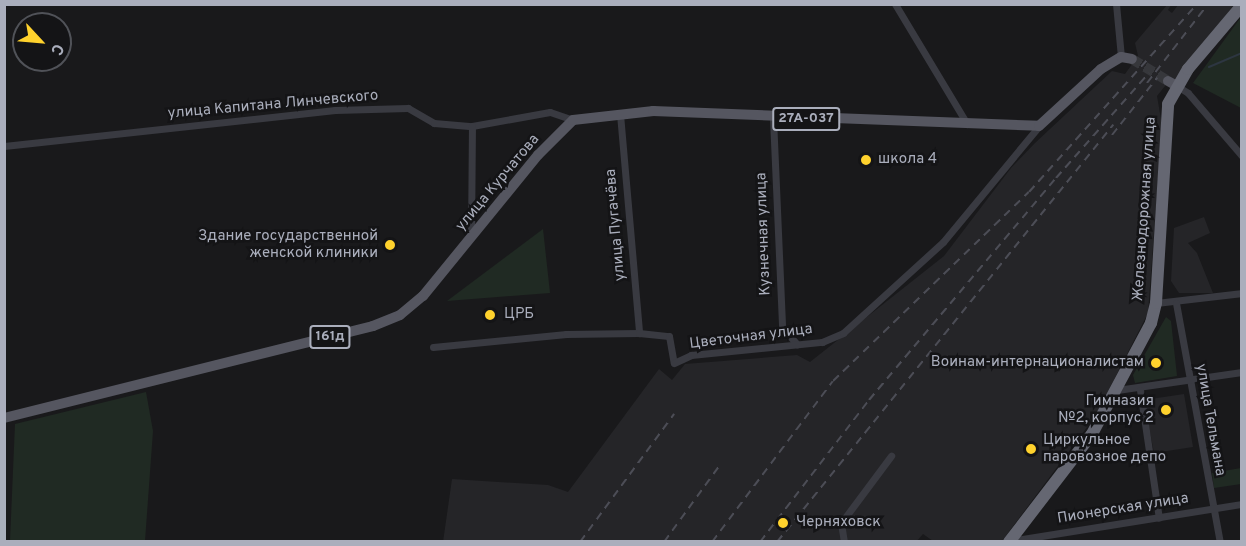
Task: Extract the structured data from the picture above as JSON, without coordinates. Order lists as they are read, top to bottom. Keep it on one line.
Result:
{"streets":{"highway":["Железнодорожная улица"],"main road":["27А-037","улица Курчатова","161д"],"street":["улица Капитана Линчевского","улица Пугачёва","Кузнечная улица","Цветочная улица","улица Тельмана","Пионерская улица"]},"crossings":[["улица Капитана Линчевского","27А-037"],["улица Капитана Линчевского","улица Курчатова"],["27А-037","улица Курчатова"],["27А-037","улица Пугачёва"],["27А-037","Кузнечная улица"],["27А-037","Цветочная улица"],["Железнодорожная улица","Пионерская улица"],["улица Пугачёва","Цветочная улица"],["Кузнечная улица","Цветочная улица"],["улица Тельмана","Пионерская улица"]],"places":["школа 4","Здание государственной женской клиники","ЦРБ","Воинам-интернационалистам","Гимназия №2, корпус 2","Циркульное паровозное депо","Черняховск"],"north":"bottom right"}
